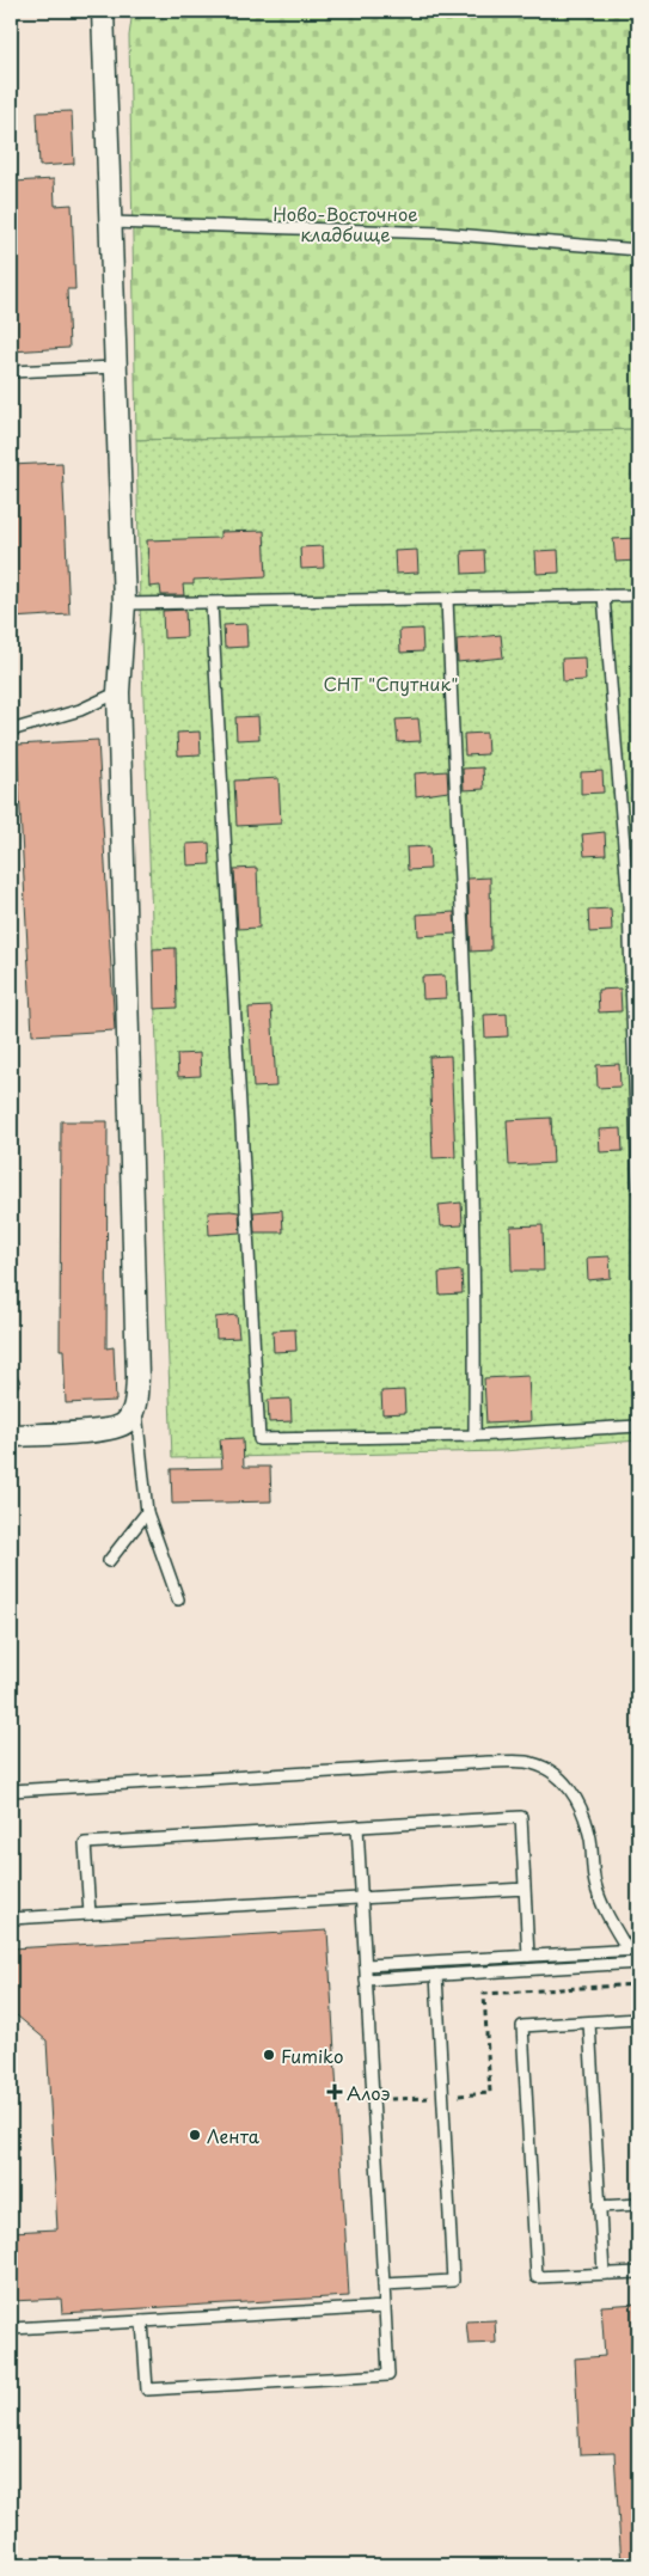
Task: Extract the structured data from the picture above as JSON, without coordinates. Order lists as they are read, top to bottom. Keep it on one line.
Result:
{"parks":["Ново-Восточное кладбище","СНТ \"Спутник\""],"places":{"other":["Fumiko","Лента"],"health":["Алоэ"]}}
